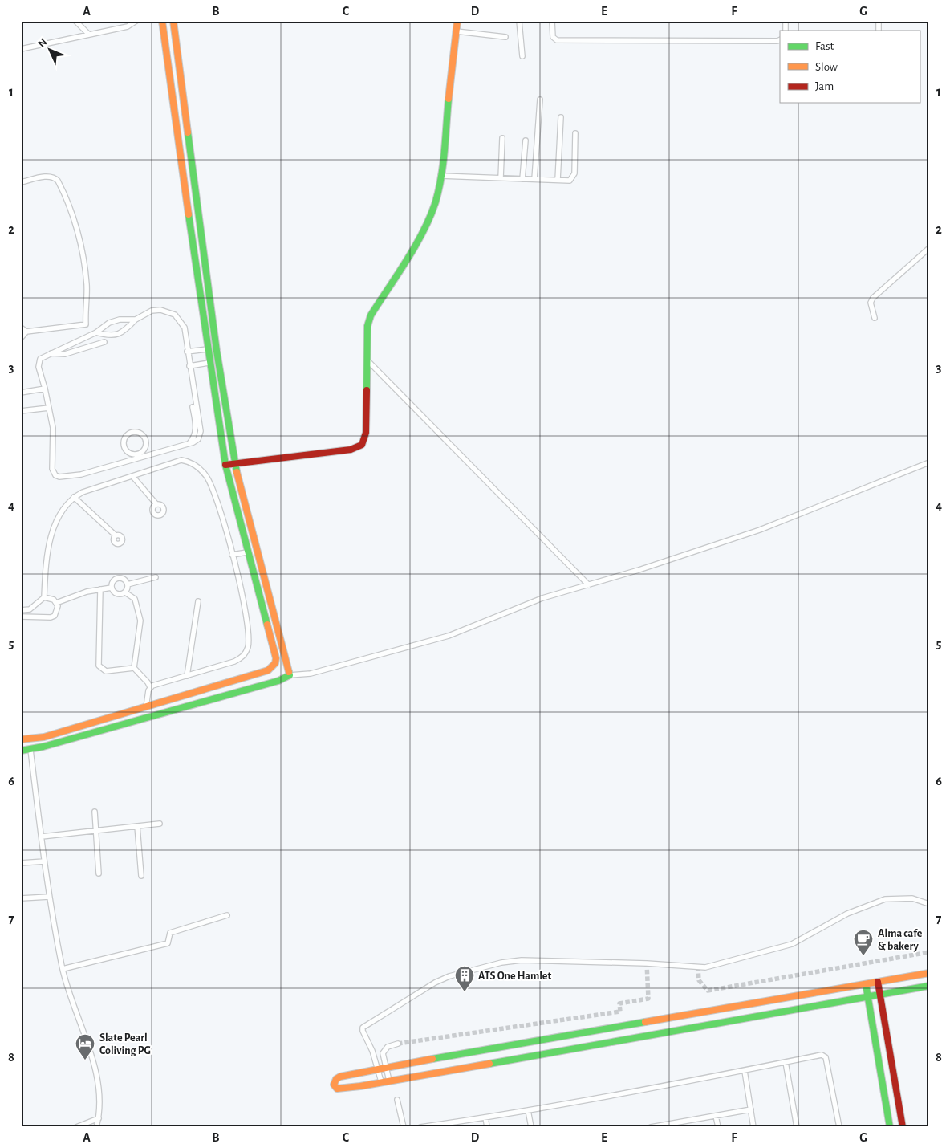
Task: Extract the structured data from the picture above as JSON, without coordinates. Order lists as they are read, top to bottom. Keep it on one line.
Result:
{"places":{"cafe":["Alma cafe & bakery"],"building":["ATS One Hamlet"],"hotel":["Slate Pearl Coliving PG"]},"legend":["Fast","Slow","Jam"],"north":"top left","grid":{"columns":["A","B","C","D","E","F","G"],"rows":["1","2","3","4","5","6","7","8"]}}
